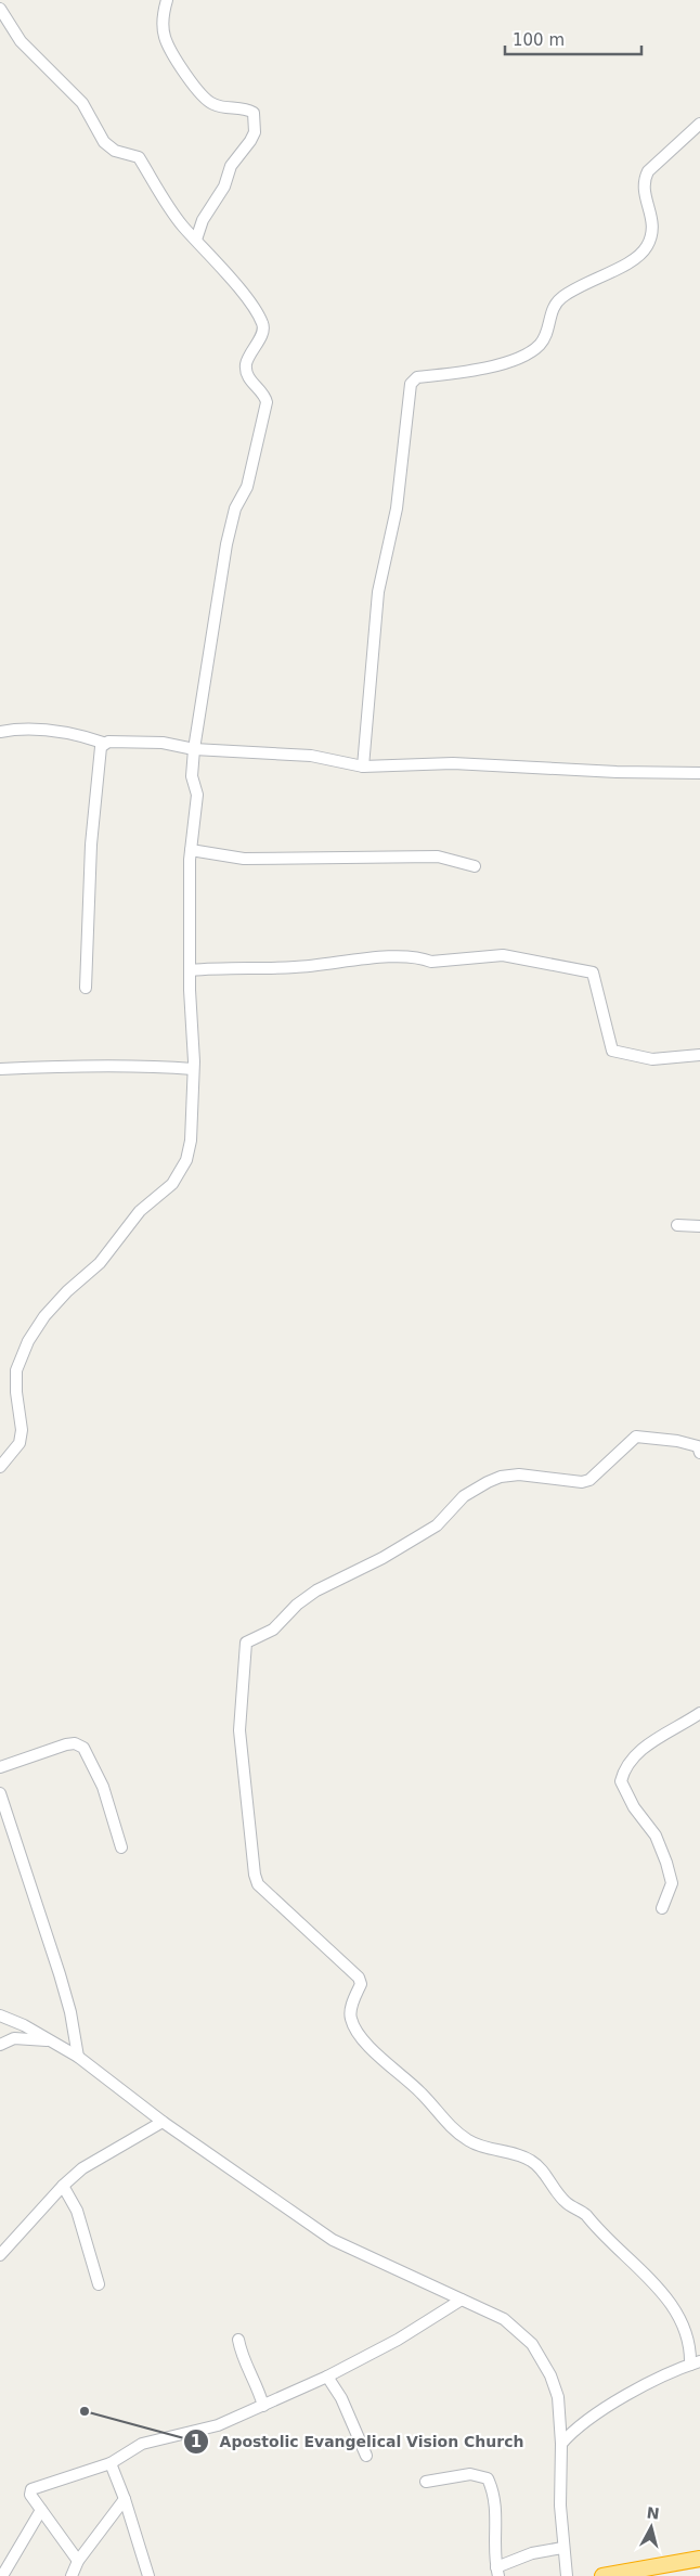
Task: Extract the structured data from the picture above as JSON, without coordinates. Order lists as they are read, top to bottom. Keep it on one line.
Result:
{"places":["Apostolic Evangelical Vision Church"],"scale_bar":"100 m","north":"top"}
